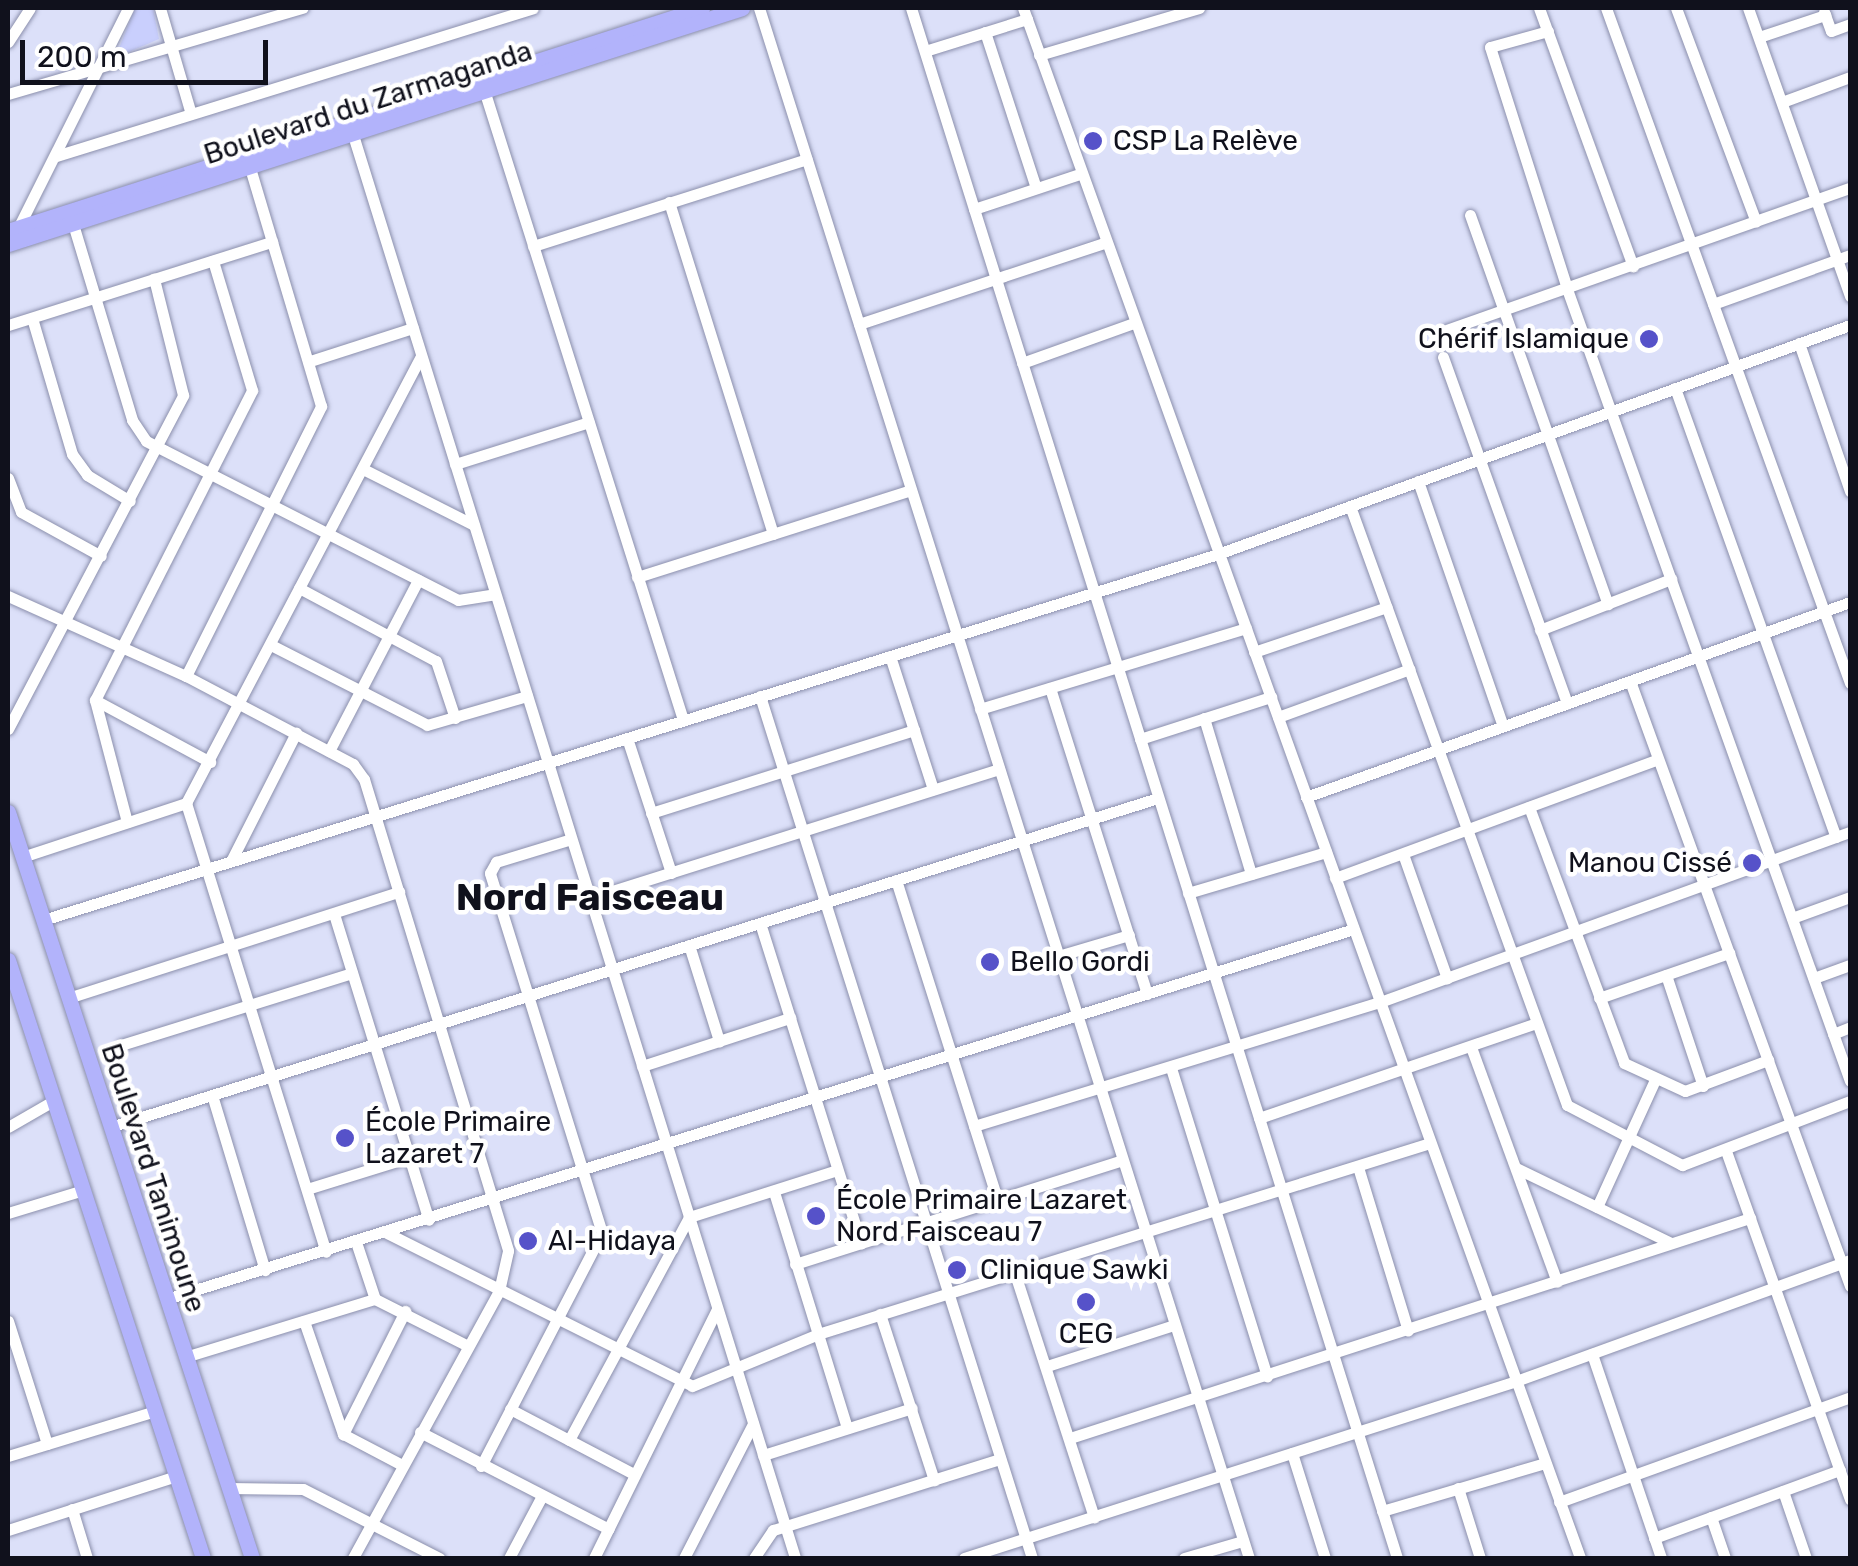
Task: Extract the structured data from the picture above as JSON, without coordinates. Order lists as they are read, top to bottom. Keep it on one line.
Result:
{"streets":{"main road":["Boulevard du Zarmaganda","Boulevard Tanimoune"]},"districts":["Nord Faisceau"],"places":["CSP La Relève","Chérif Islamique","Manou Cissé","Bello Gordi","École Primaire Lazaret 7","École Primaire Lazaret Nord Faisceau 7","Al-Hidaya","Clinique Sawki","CEG"],"scale_bar":"200 m"}
